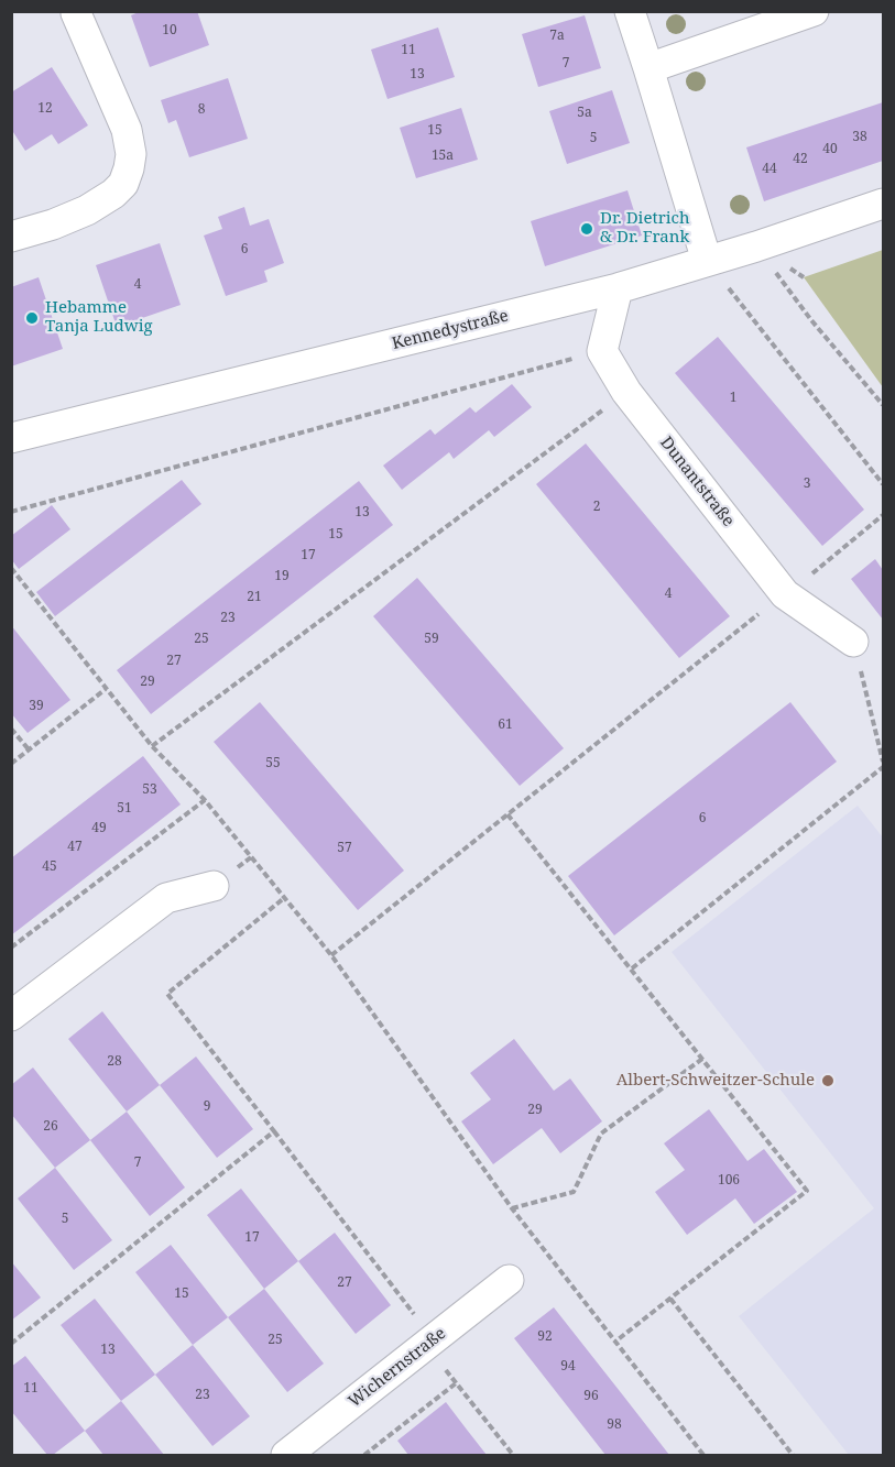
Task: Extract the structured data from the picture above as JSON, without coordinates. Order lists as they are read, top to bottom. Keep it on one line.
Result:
{"streets":{"street":["Kennedystraße","Dunantstraße","Wichernstraße"]},"places":["Dr. Dietrich & Dr. Frank","Hebamme Tanja Ludwig","Albert-Schweitzer-Schule"],"house_numbers":["10","7a","11","7","13","12","8","5a","15","38","5","40","15a","42","44","6","4","1","3","2","13","15","17","19","4","21","23","25","59","27","29","39","61","55","53","51","6","49","47","57","45","28","9","29","26","7","106","5","17","27","15","92","25","13","94","11","23","96","98"]}
